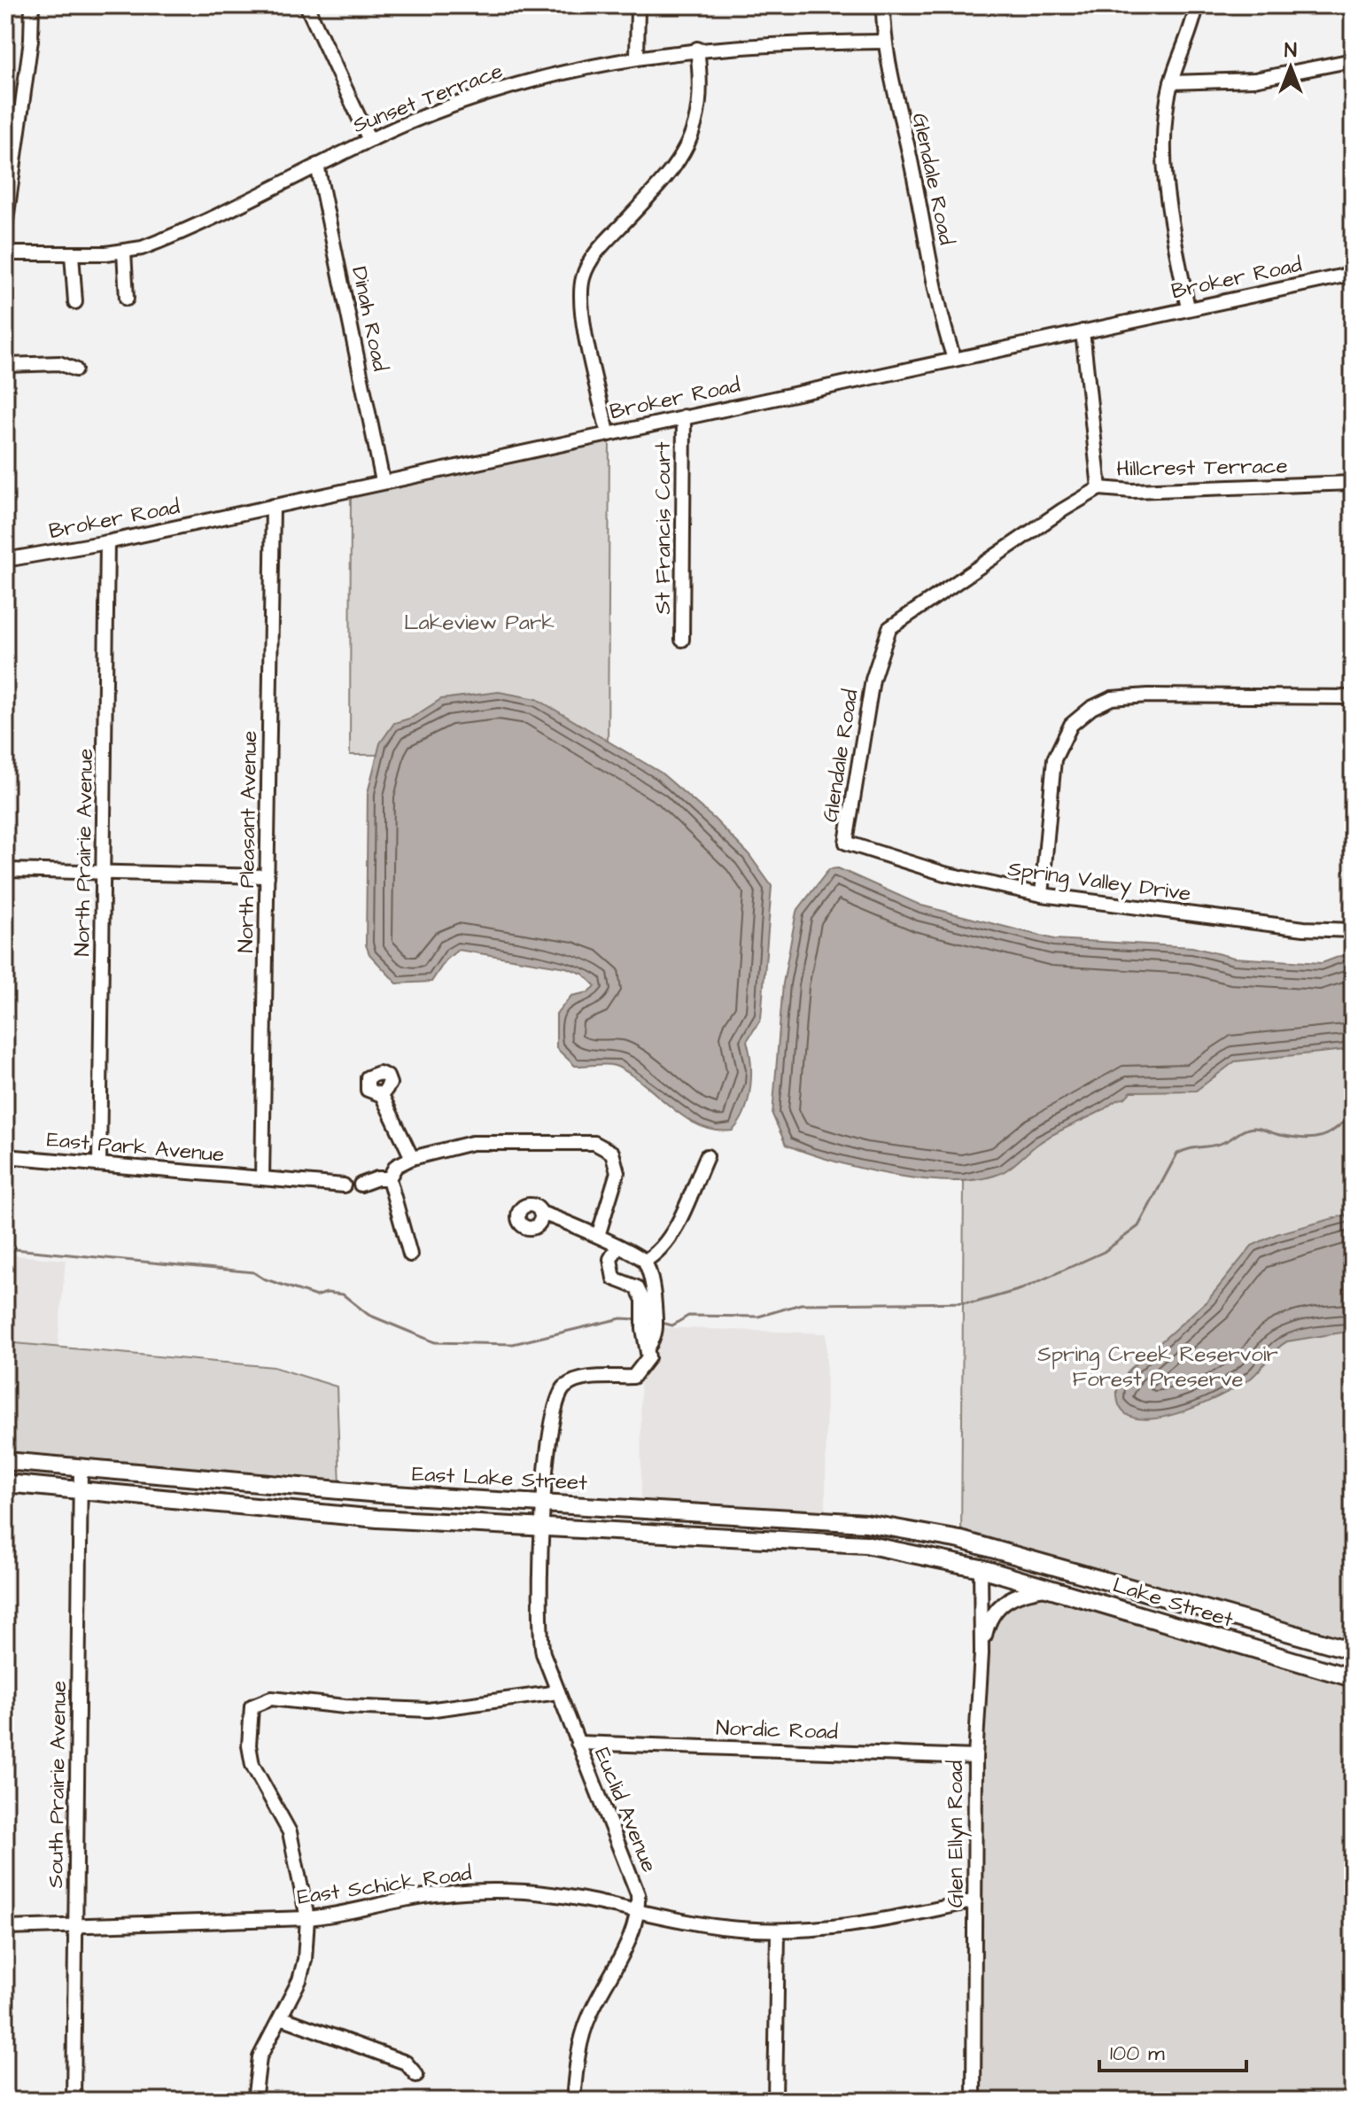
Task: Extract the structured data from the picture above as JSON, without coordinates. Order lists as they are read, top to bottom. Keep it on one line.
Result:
{"streets":{"main road":["East Lake Street","Lake Street"],"street":["Sunset Terrace","Glendale Road","Broker Road","Dinah Road","Hillcrest Terrace","St Francis Court","North Pleasant Avenue","North Prairie Avenue","Spring Valley Drive","East Park Avenue","Nordic Road","South Prairie Avenue","Euclid Avenue","Glen Ellyn Road","East Schick Road"]},"crossings":[["Sunset Terrace","Glendale Road"],["Sunset Terrace","Dinah Road"],["Glendale Road","Broker Road"],["Glendale Road","Hillcrest Terrace"],["Glendale Road","Spring Valley Drive"],["Broker Road","Dinah Road"],["Broker Road","St Francis Court"],["Broker Road","North Pleasant Avenue"],["Broker Road","North Prairie Avenue"],["North Pleasant Avenue","East Park Avenue"],["North Prairie Avenue","East Park Avenue"],["East Lake Street","Lake Street"],["East Lake Street","South Prairie Avenue"],["East Lake Street","Euclid Avenue"],["Lake Street","Glen Ellyn Road"],["Nordic Road","Euclid Avenue"],["Nordic Road","Glen Ellyn Road"],["South Prairie Avenue","East Schick Road"],["Euclid Avenue","East Schick Road"],["Glen Ellyn Road","East Schick Road"]],"parks":["Lakeview Park","Spring Creek Reservoir Forest Preserve"],"scale_bar":"100 m","north":"top"}
